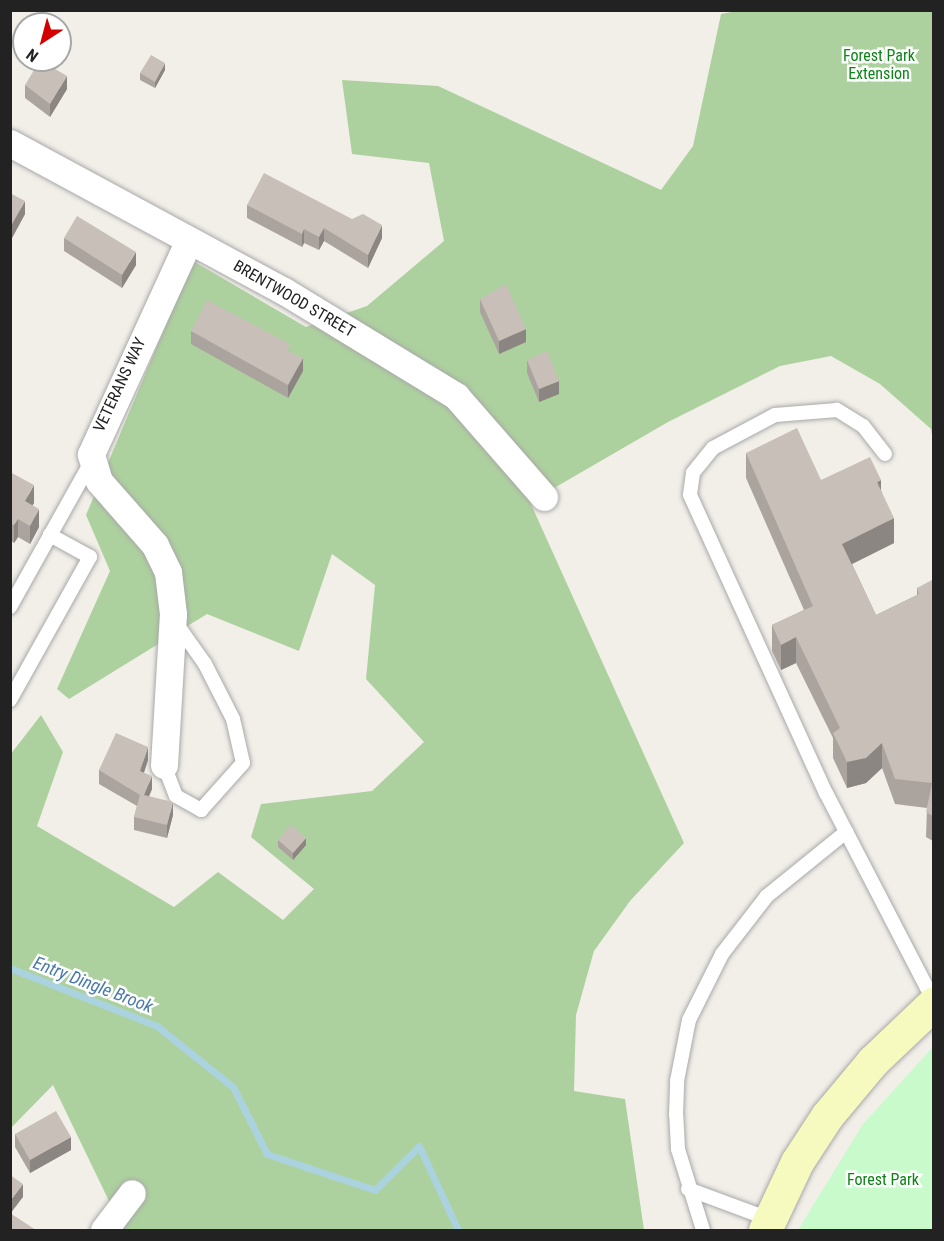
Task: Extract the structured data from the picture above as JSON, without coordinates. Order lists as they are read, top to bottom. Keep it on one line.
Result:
{"streets":{"street":["BRENTWOOD STREET","VETERANS WAY"]},"crossings":[["BRENTWOOD STREET","VETERANS WAY"]],"water":["Entry Dingle Brook"],"parks":["Forest Park Extension","Forest Park"],"north":"bottom left"}
